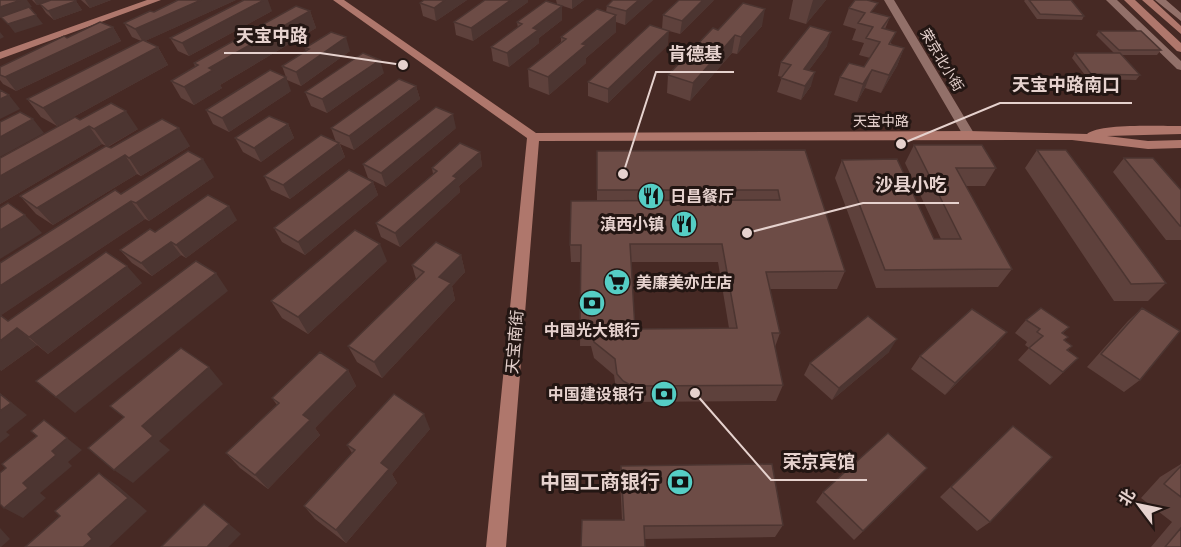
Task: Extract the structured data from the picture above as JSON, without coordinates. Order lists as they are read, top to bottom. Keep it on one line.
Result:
{"streets":{"street":["荣京北小街","天宝中路","天宝南街"]},"crossings":[["荣京北小街","天宝中路"],["天宝中路","天宝南街"]],"places":{"other":["天宝中路","天宝中路南口","肯德基","沙县小吃","荣京宾馆"],"restaurant":["日昌餐厅","滇西小镇"],"supermarket":["美廉美亦庄店"],"bank":["中国光大银行","中国建设银行","中国工商银行"]},"north":"top left"}
